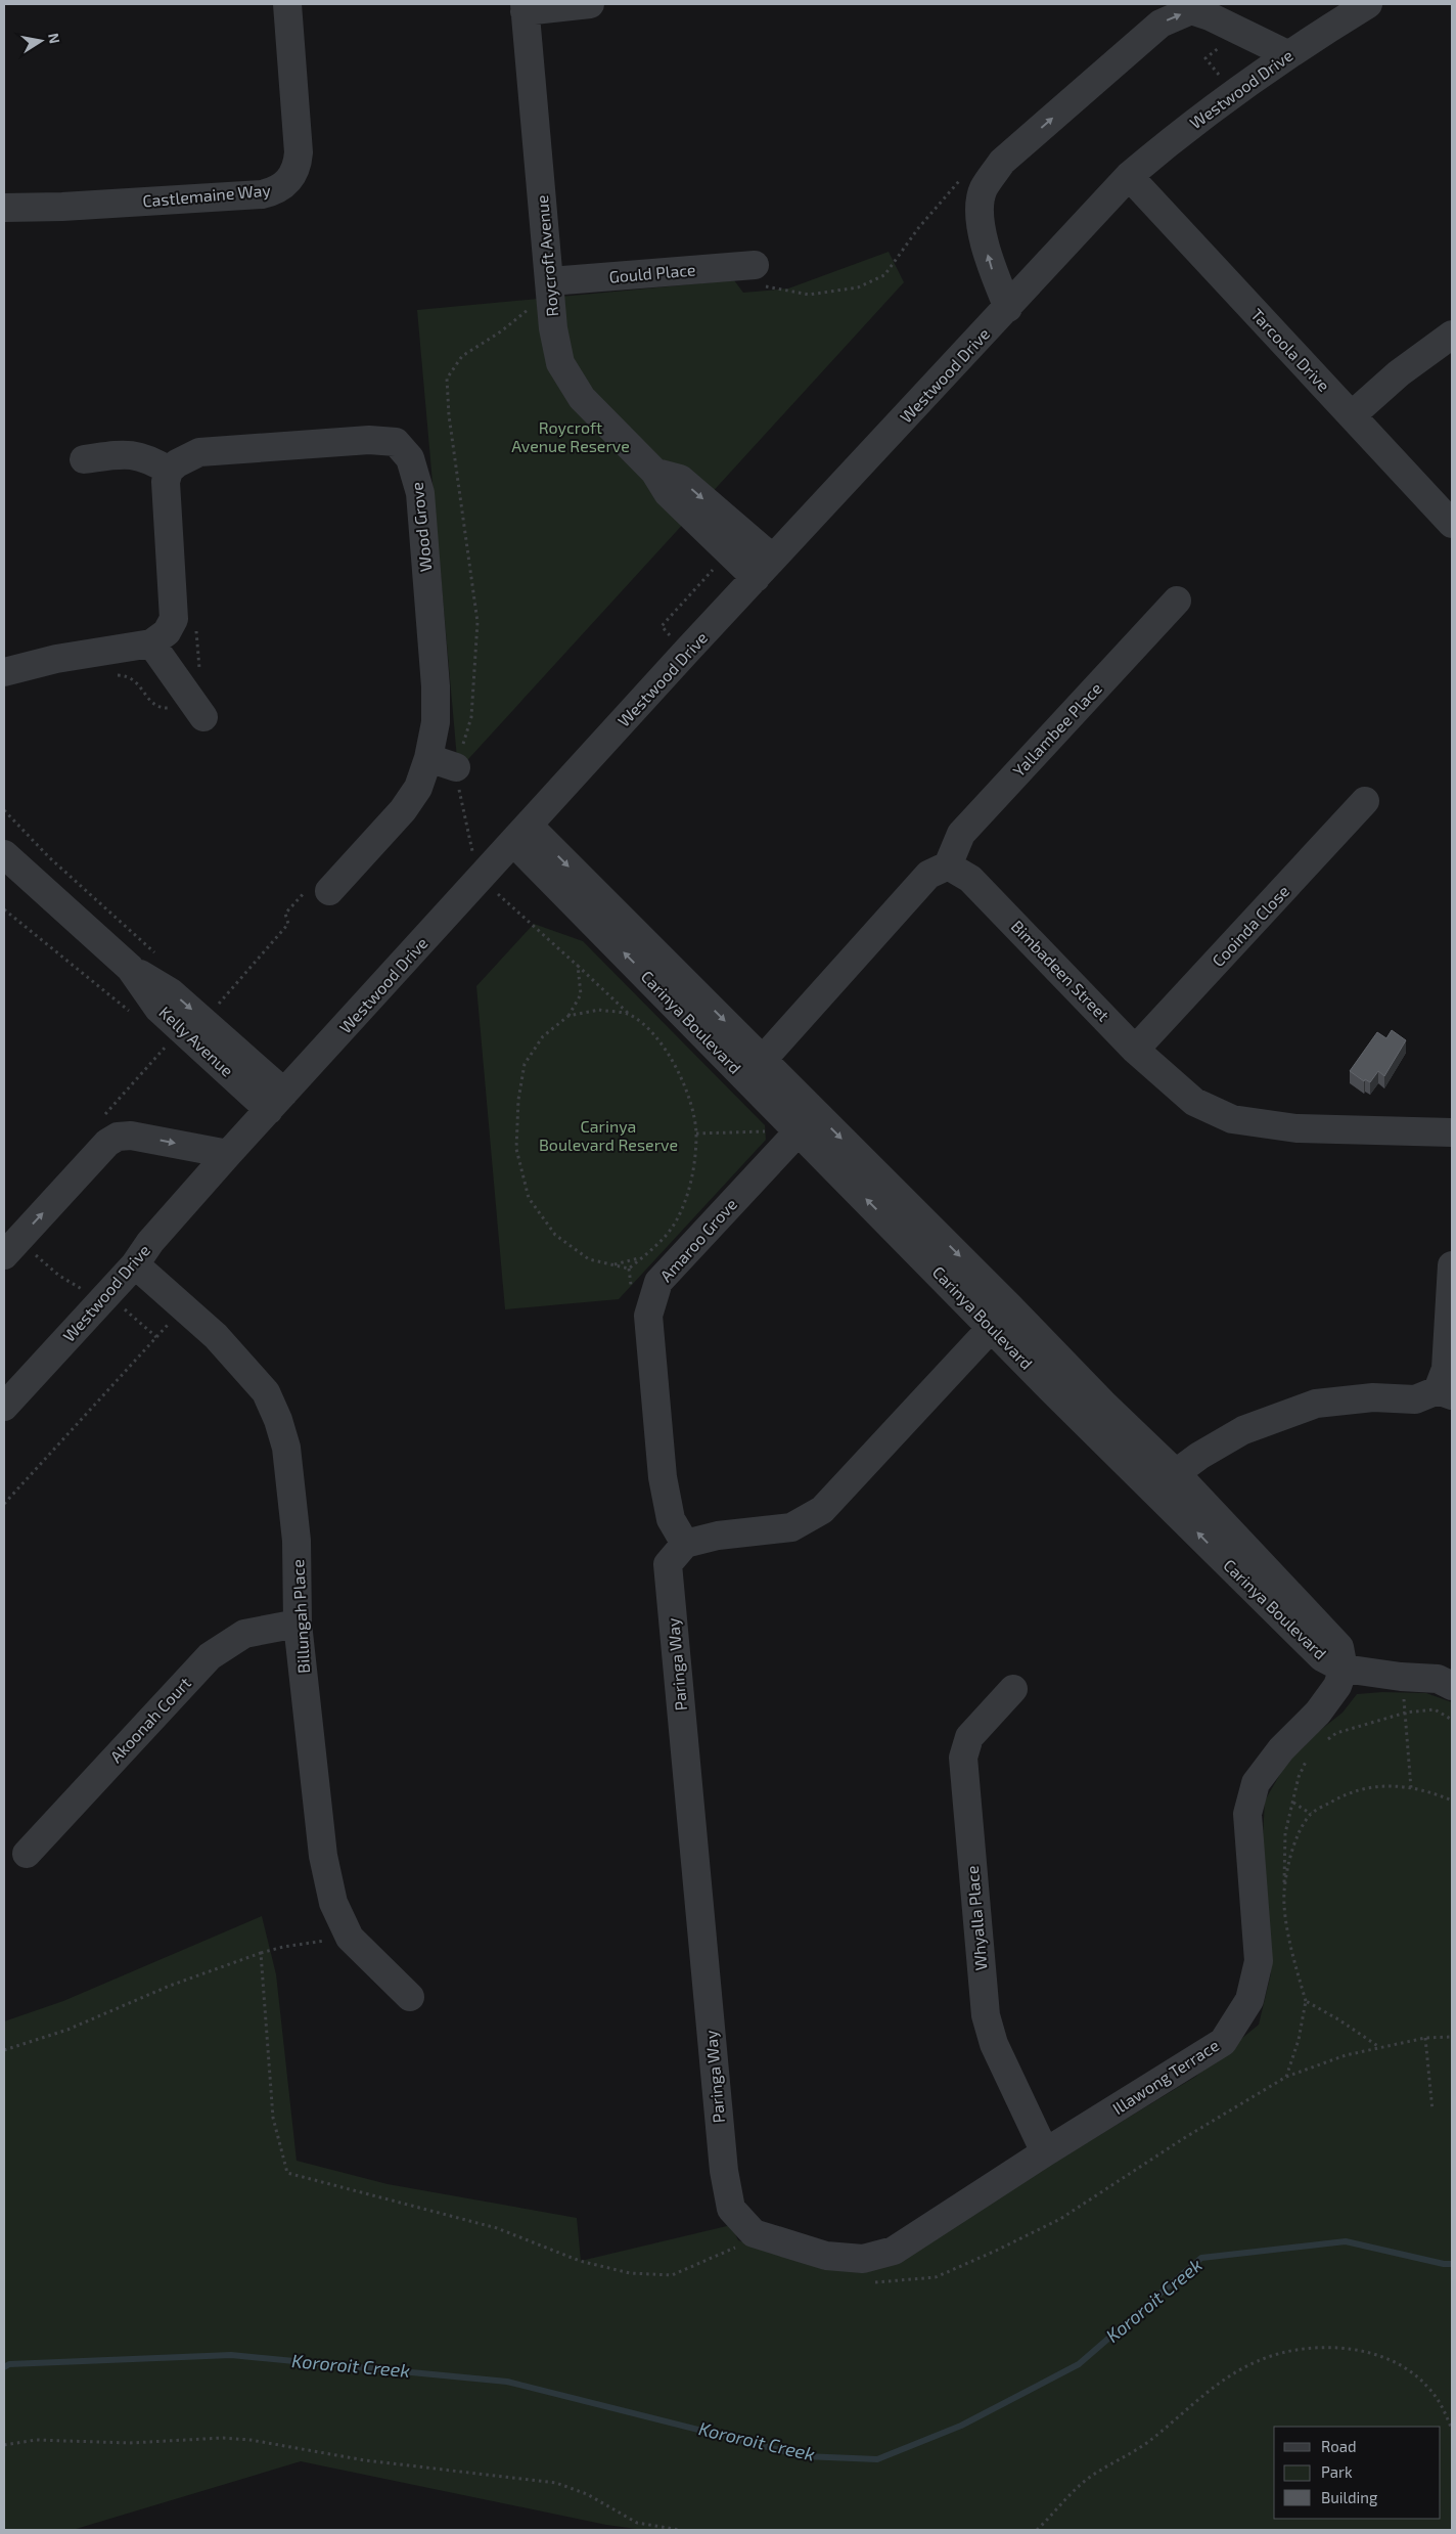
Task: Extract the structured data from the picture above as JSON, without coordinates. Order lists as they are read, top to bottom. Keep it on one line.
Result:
{"streets":{"street":["Westwood Drive","Castlemaine Way","Roycroft Avenue","Gould Place","Tarcoola Drive","Wood Grove","Yallambee Place","Cooinda Close","Bimbadeen Street","Carinya Boulevard","Kelly Avenue","Amaroo Grove","Billungah Place","Paringa Way","Akoonah Court","Whyalla Place","Illawong Terrace"]},"crossings":[["Westwood Drive","Roycroft Avenue"],["Westwood Drive","Tarcoola Drive"],["Westwood Drive","Carinya Boulevard"],["Westwood Drive","Kelly Avenue"],["Westwood Drive","Billungah Place"],["Roycroft Avenue","Gould Place"],["Yallambee Place","Bimbadeen Street"],["Cooinda Close","Bimbadeen Street"],["Carinya Boulevard","Amaroo Grove"],["Carinya Boulevard","Illawong Terrace"],["Amaroo Grove","Paringa Way"],["Billungah Place","Akoonah Court"],["Paringa Way","Illawong Terrace"],["Whyalla Place","Illawong Terrace"]],"water":["Kororoit Creek"],"parks":["Roycroft Avenue Reserve","Carinya Boulevard Reserve"],"legend":["Road","Park","Building"],"north":"right"}
